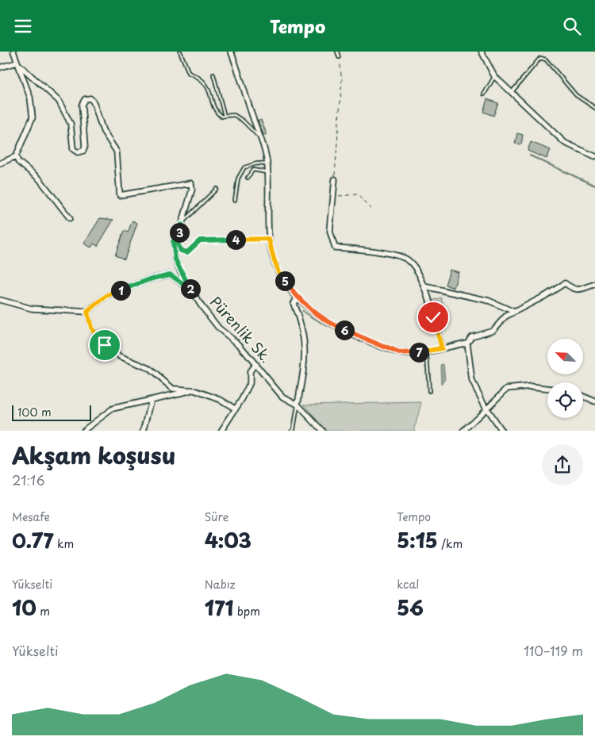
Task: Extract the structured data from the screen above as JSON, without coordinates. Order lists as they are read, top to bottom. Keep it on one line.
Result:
{"streets":{"street":["Pürenlik Sk."]},"scale_bar":"100 m","north":"top left","page":{"header":"Tempo","pins":["3","4","5","2","1","6","7"],"scale":"100 m","heading":["Akşam koşusu","21:16"],"stats":[["Mesafe","0.77 km"],["Süre","4:03"],["Tempo","5:15 /km"],["Yükselti","10 m"],["Nabız","171 bpm"],["kcal","56"]],"chart":["Yükselti","110–119 m"]}}
